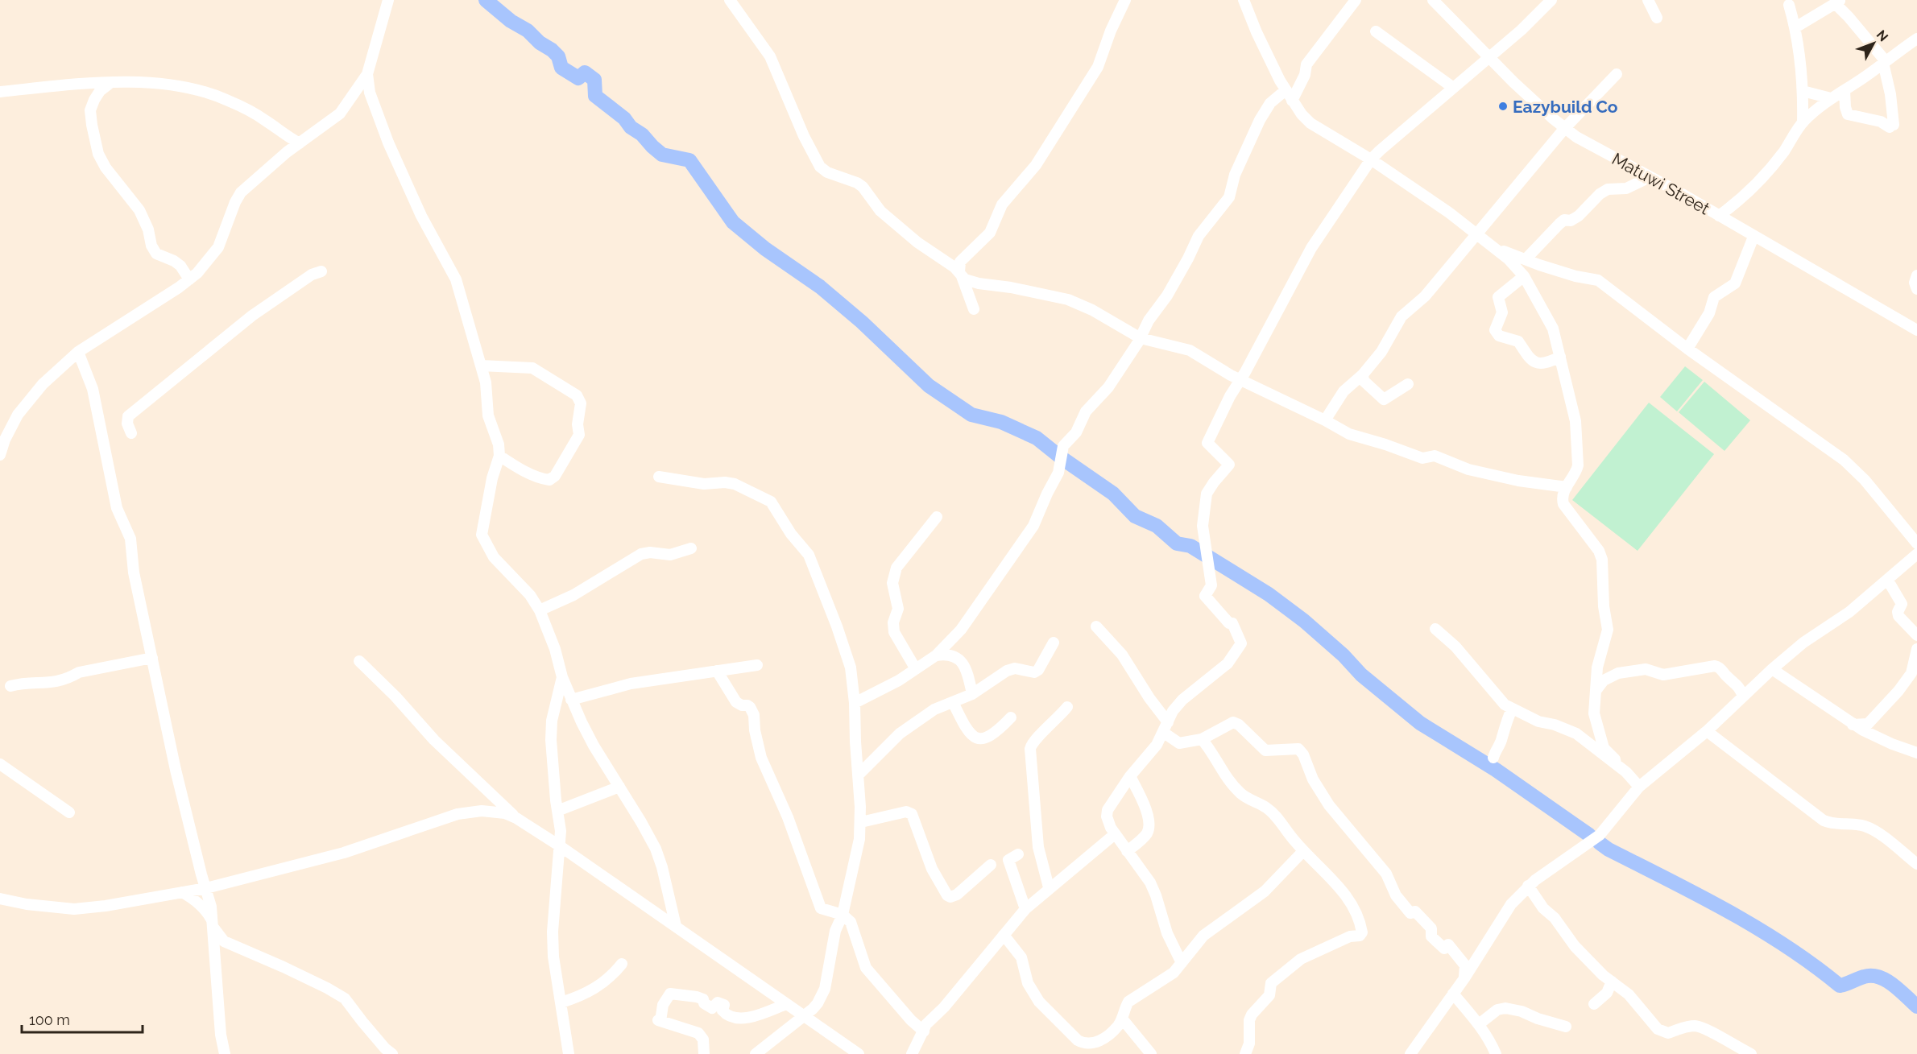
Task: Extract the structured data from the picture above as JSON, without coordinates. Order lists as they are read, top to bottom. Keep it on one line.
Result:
{"streets":{"street":["Matuwi Street"]},"places":["Eazybuild Co"],"scale_bar":"100 m","north":"top right"}
